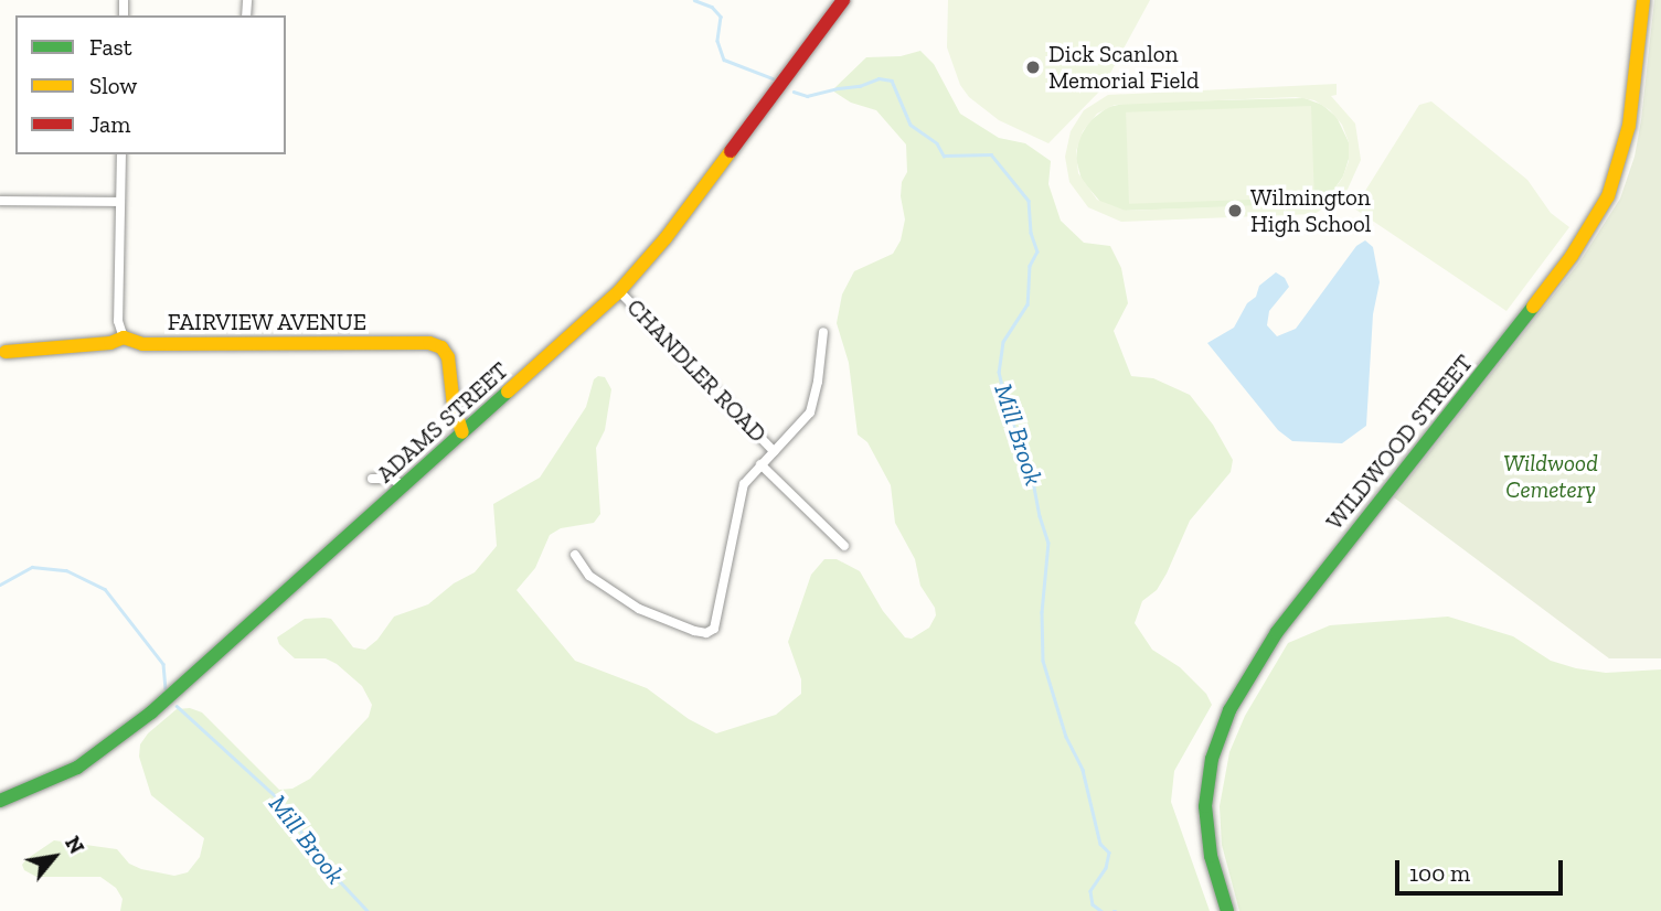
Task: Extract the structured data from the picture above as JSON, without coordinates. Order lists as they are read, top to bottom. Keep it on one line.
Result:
{"streets":{"street":["FAIRVIEW AVENUE","CHANDLER ROAD","ADAMS STREET","WILDWOOD STREET"]},"crossings":[["FAIRVIEW AVENUE","ADAMS STREET"],["CHANDLER ROAD","ADAMS STREET"]],"water":["Mill Brook"],"parks":["Wildwood Cemetery"],"places":["Dick Scanlon Memorial Field","Wilmington High School"],"legend":["Fast","Slow","Jam"],"scale_bar":"100 m","north":"top right"}
